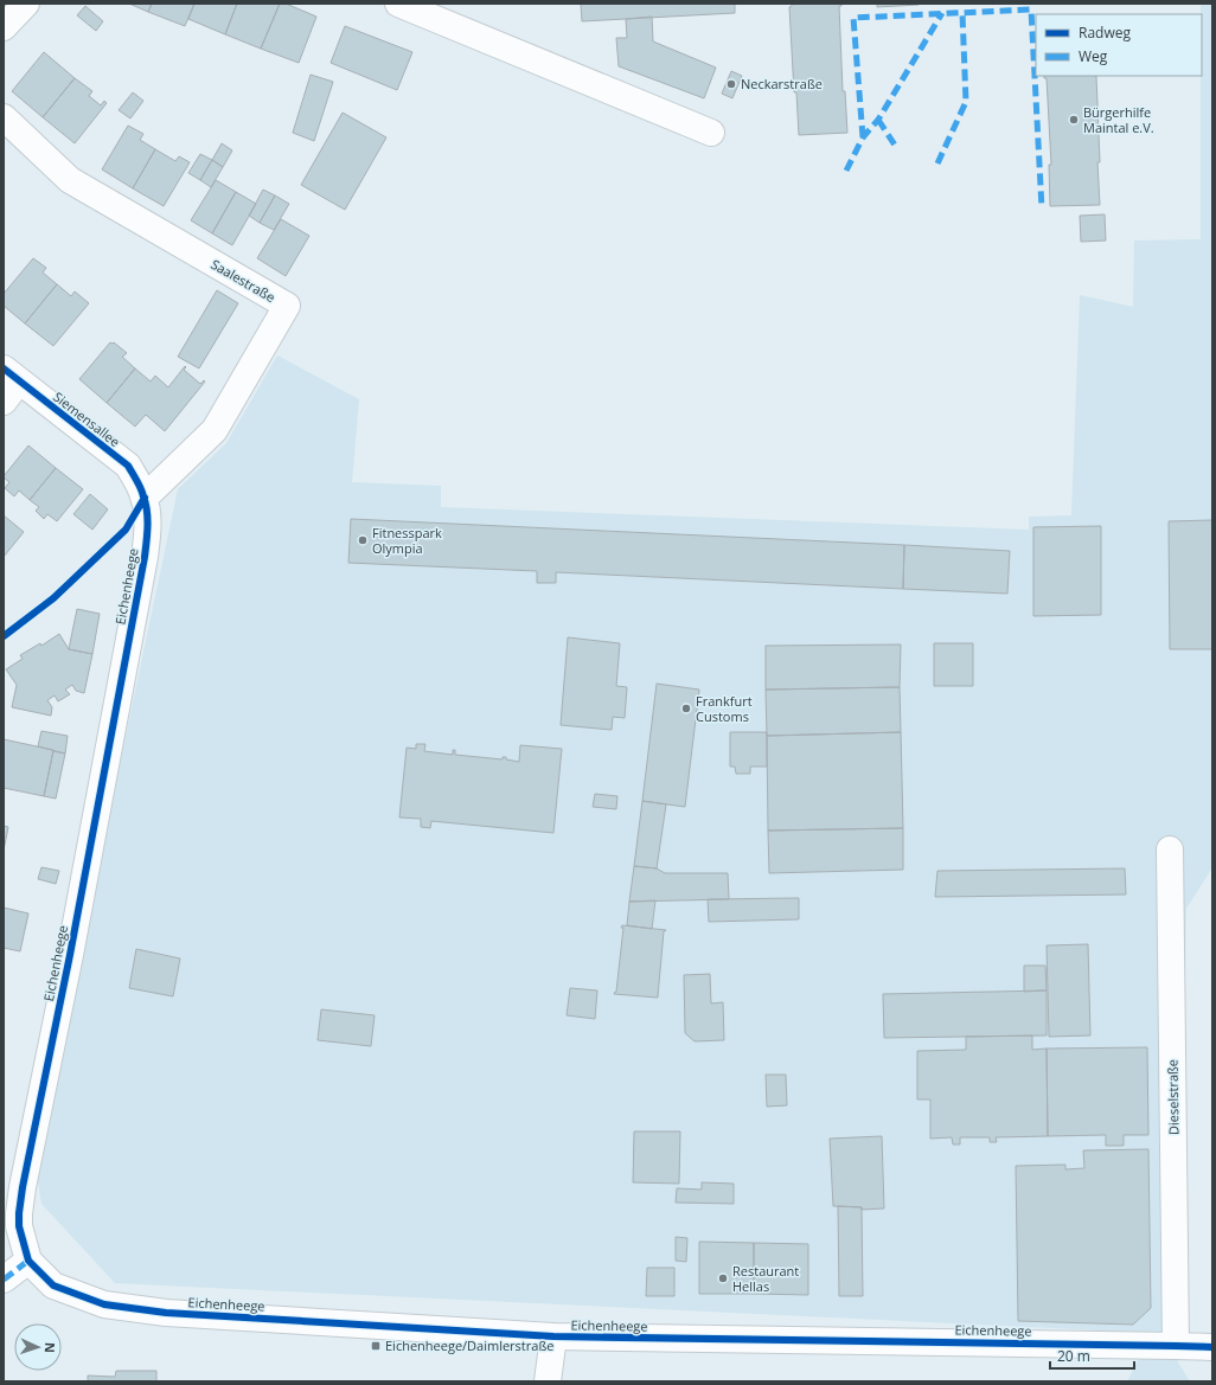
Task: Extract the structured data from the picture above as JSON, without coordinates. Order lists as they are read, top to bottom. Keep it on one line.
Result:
{"streets":{"street":["Saalestraße","Siemensallee","Eichenheege","Dieselstraße"]},"crossings":[["Saalestraße","Siemensallee"],["Saalestraße","Eichenheege"],["Siemensallee","Eichenheege"],["Eichenheege","Dieselstraße"]],"places":{"other":["Neckarstraße","Bürgerhilfe Maintal e.V.","Fitnesspark Olympia","Frankfurt Customs","Restaurant Hellas"],"transit":["Eichenheege/Daimlerstraße"]},"legend":["Radweg","Weg"],"scale_bar":"20 m","north":"right"}
